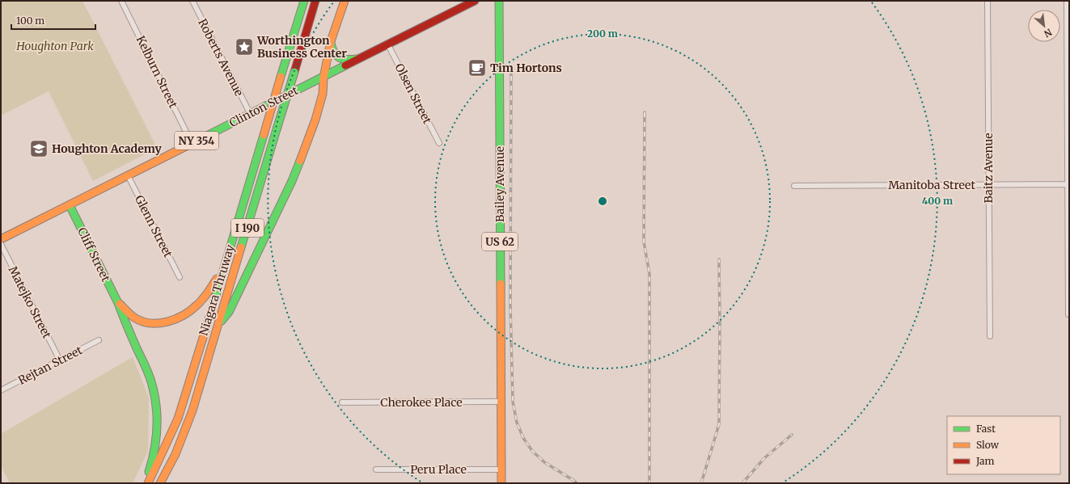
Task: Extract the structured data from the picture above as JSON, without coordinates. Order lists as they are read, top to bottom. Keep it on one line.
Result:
{"streets":{"main road":["Clinton Street","NY 354","Bailey Avenue","I 190","US 62","Cliff Street","Niagara Thruway"],"street":["Roberts Avenue","Kelburn Street","Olsen Street","Baitz Avenue","Manitoba Street","Glenn Street","Matejko Street","Rejtan Street","Cherokee Place","Peru Place"]},"crossings":[["Roberts Avenue","Clinton Street"],["Kelburn Street","Clinton Street"],["Olsen Street","Clinton Street"],["Clinton Street","Glenn Street"],["Clinton Street","Cliff Street"],["Baitz Avenue","Manitoba Street"],["Bailey Avenue","Cherokee Place"],["Bailey Avenue","Peru Place"],["Matejko Street","Rejtan Street"]],"parks":["Houghton Park"],"places":{"place":["Worthington Business Center"],"cafe":["Tim Hortons"],"school or university":["Houghton Academy"]},"legend":["Fast","Slow","Jam"],"scale_bar":"100 m","north":"bottom right","rings":["200 m","400 m"]}
